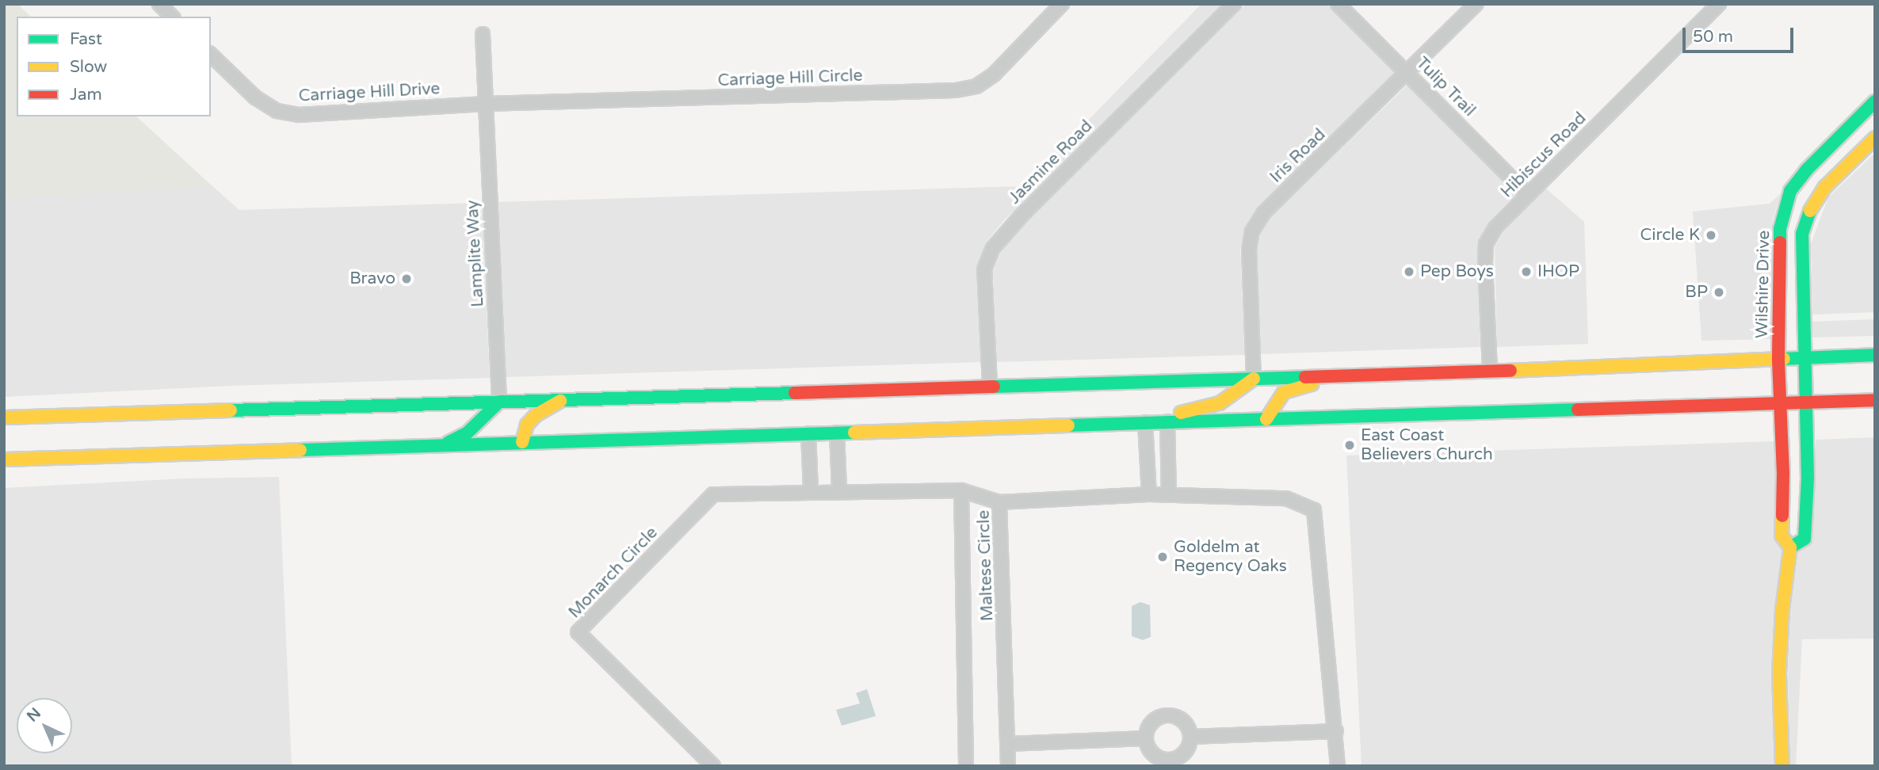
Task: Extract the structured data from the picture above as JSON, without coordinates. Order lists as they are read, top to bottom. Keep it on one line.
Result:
{"streets":{"main road":["Wilshire Drive"],"street":["Carriage Hill Circle","Tulip Trail","Carriage Hill Drive","Hibiscus Road","Iris Road","Jasmine Road","Lamplite Way","Maltese Circle","Monarch Circle"]},"crossings":[["Carriage Hill Circle","Carriage Hill Drive"],["Carriage Hill Circle","Lamplite Way"],["Tulip Trail","Hibiscus Road"],["Tulip Trail","Iris Road"],["Carriage Hill Drive","Lamplite Way"],["Maltese Circle","Monarch Circle"]],"places":["Circle K","Pep Boys","IHOP","Bravo","BP","East Coast Believers Church","Goldelm at Regency Oaks"],"legend":["Fast","Slow","Jam"],"scale_bar":"50 m","north":"top left"}
